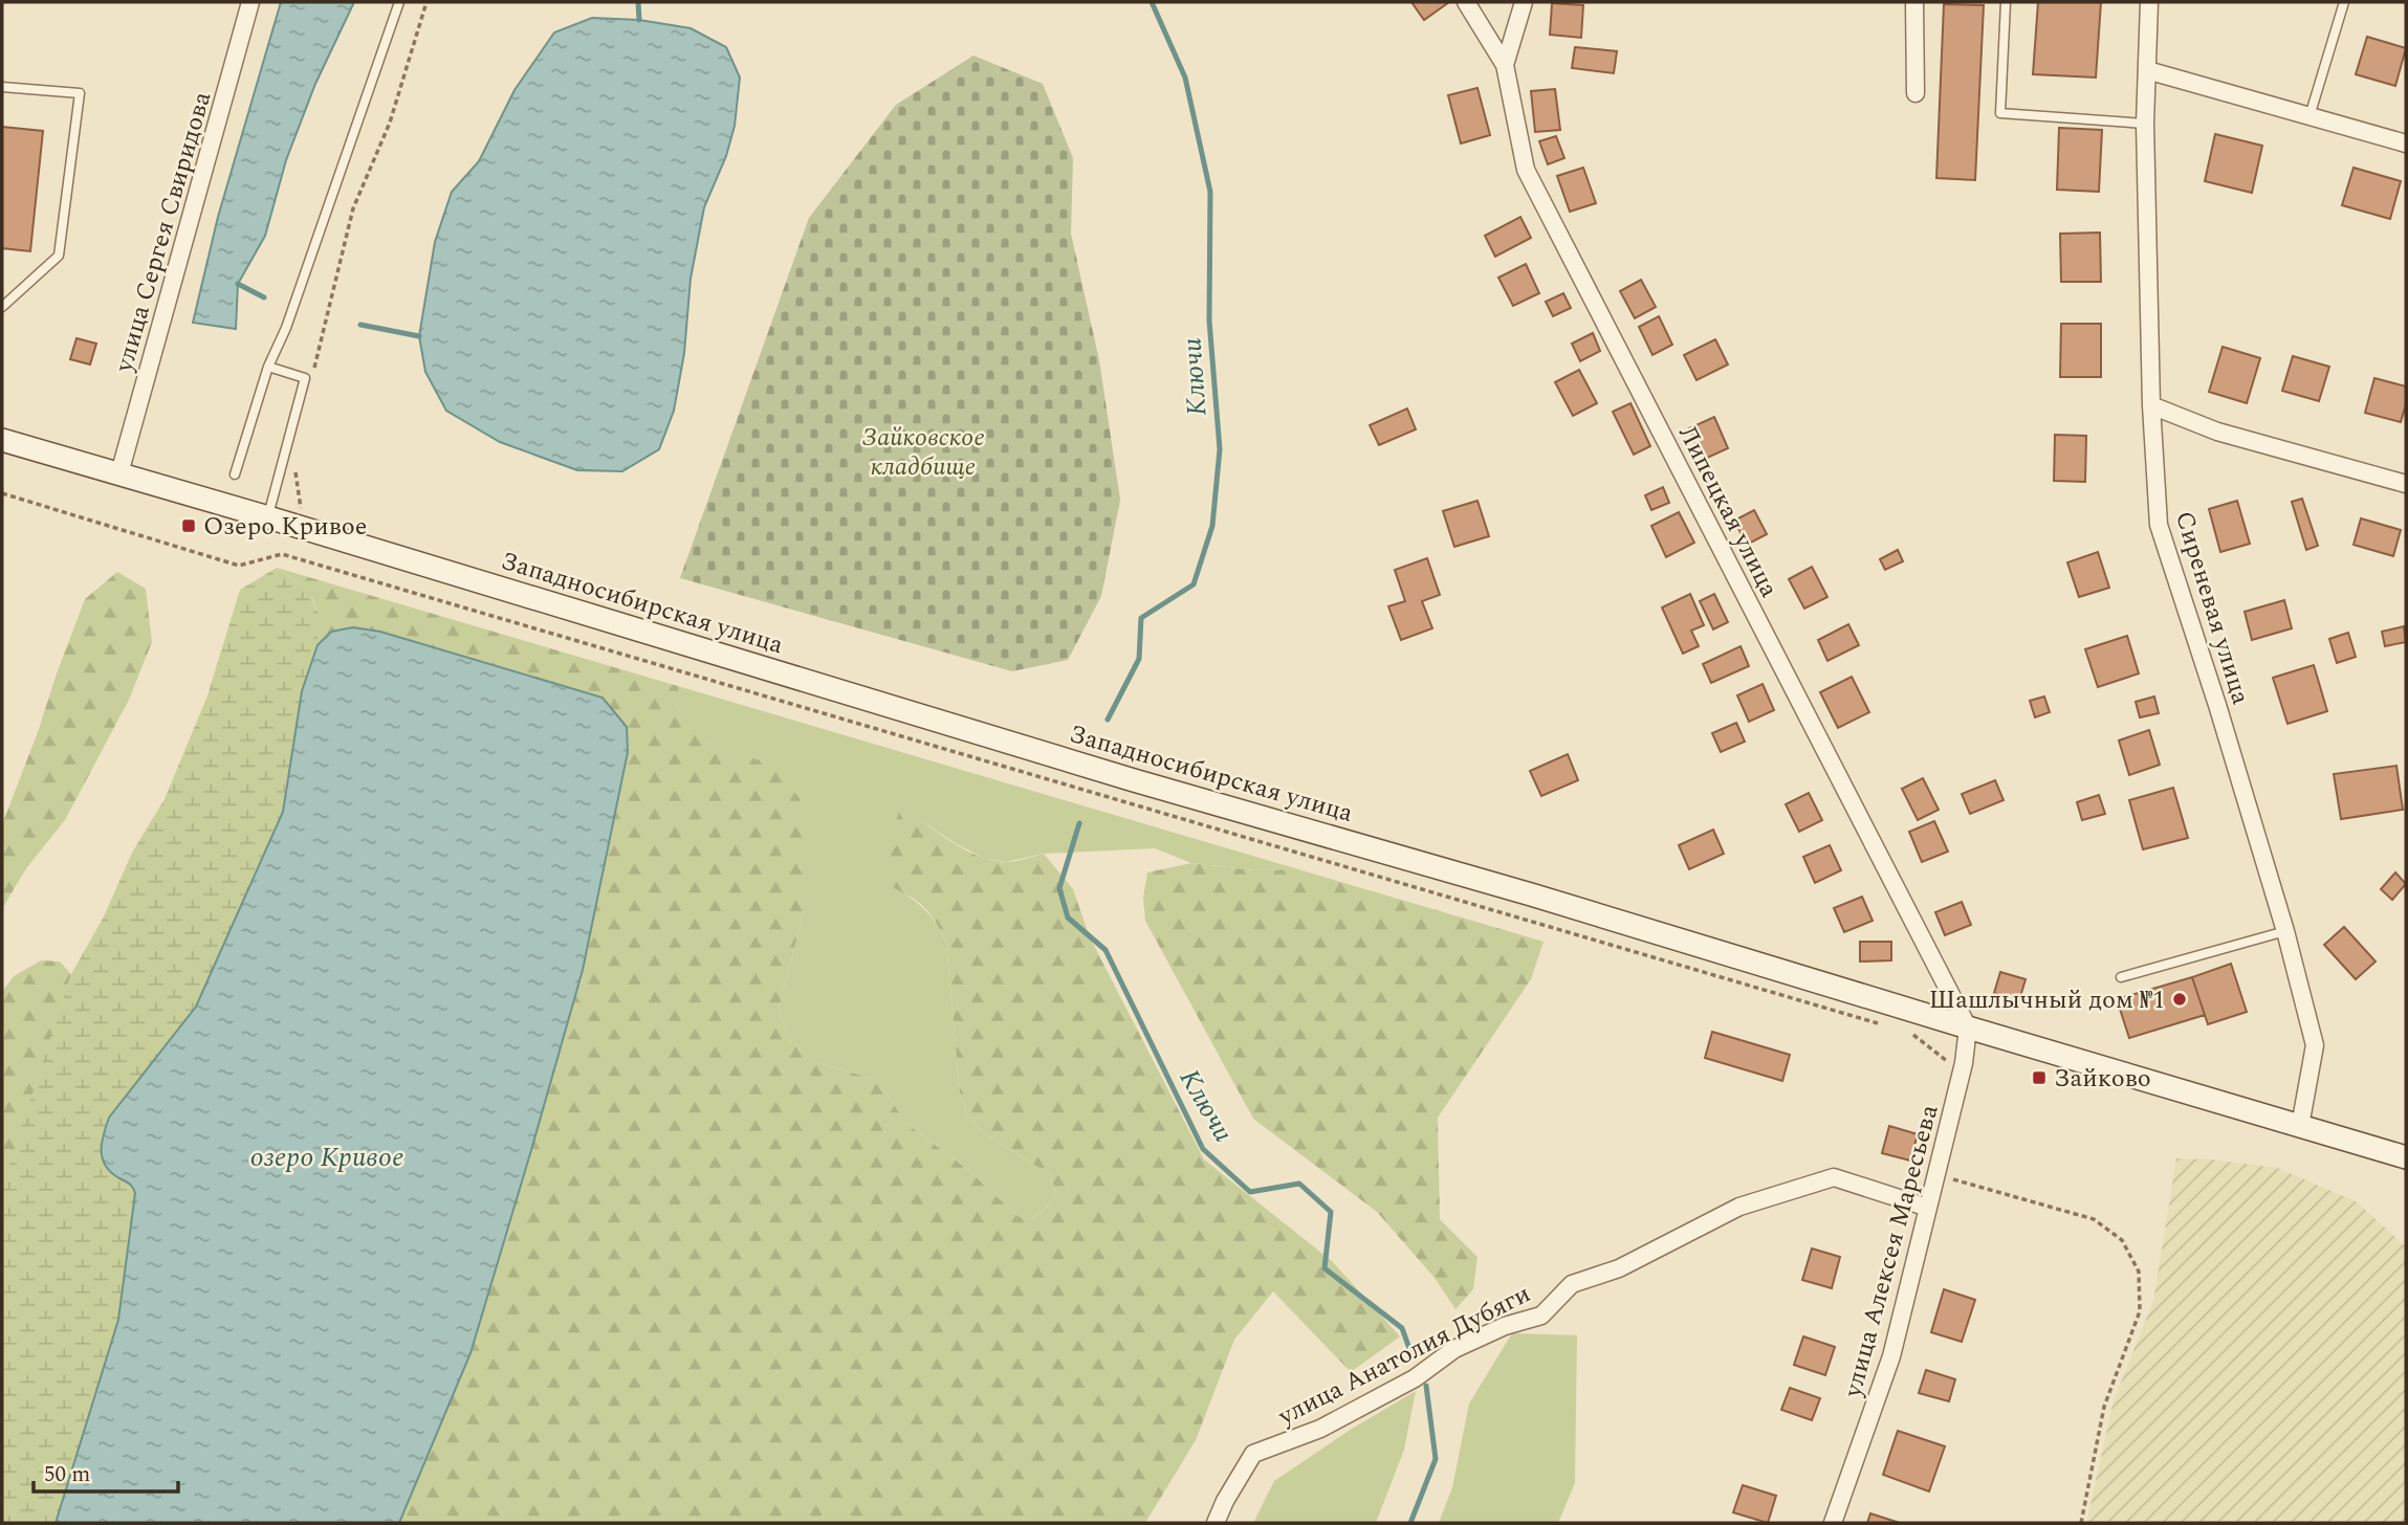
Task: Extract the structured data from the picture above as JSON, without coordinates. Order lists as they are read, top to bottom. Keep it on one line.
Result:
{"streets":{"main road":["Западносибирская улица"],"street":["улица Сергея Свиридова","Липецкая улица","Сиреневая улица","улица Алексея Маресьева","улица Анатолия Дубяги"]},"crossings":[["улица Сергея Свиридова","Западносибирская улица"],["Липецкая улица","Западносибирская улица"],["Липецкая улица","улица Алексея Маресьева"],["Западносибирская улица","Сиреневая улица"],["Западносибирская улица","улица Алексея Маресьева"],["улица Алексея Маресьева","улица Анатолия Дубяги"]],"water":["Ключи","озеро Кривое"],"parks":["Зайковское кладбище"],"places":{"transit":["Озеро Кривое","Зайково"],"other":["Шашлычный дом №1"]},"scale_bar":"50 m"}
